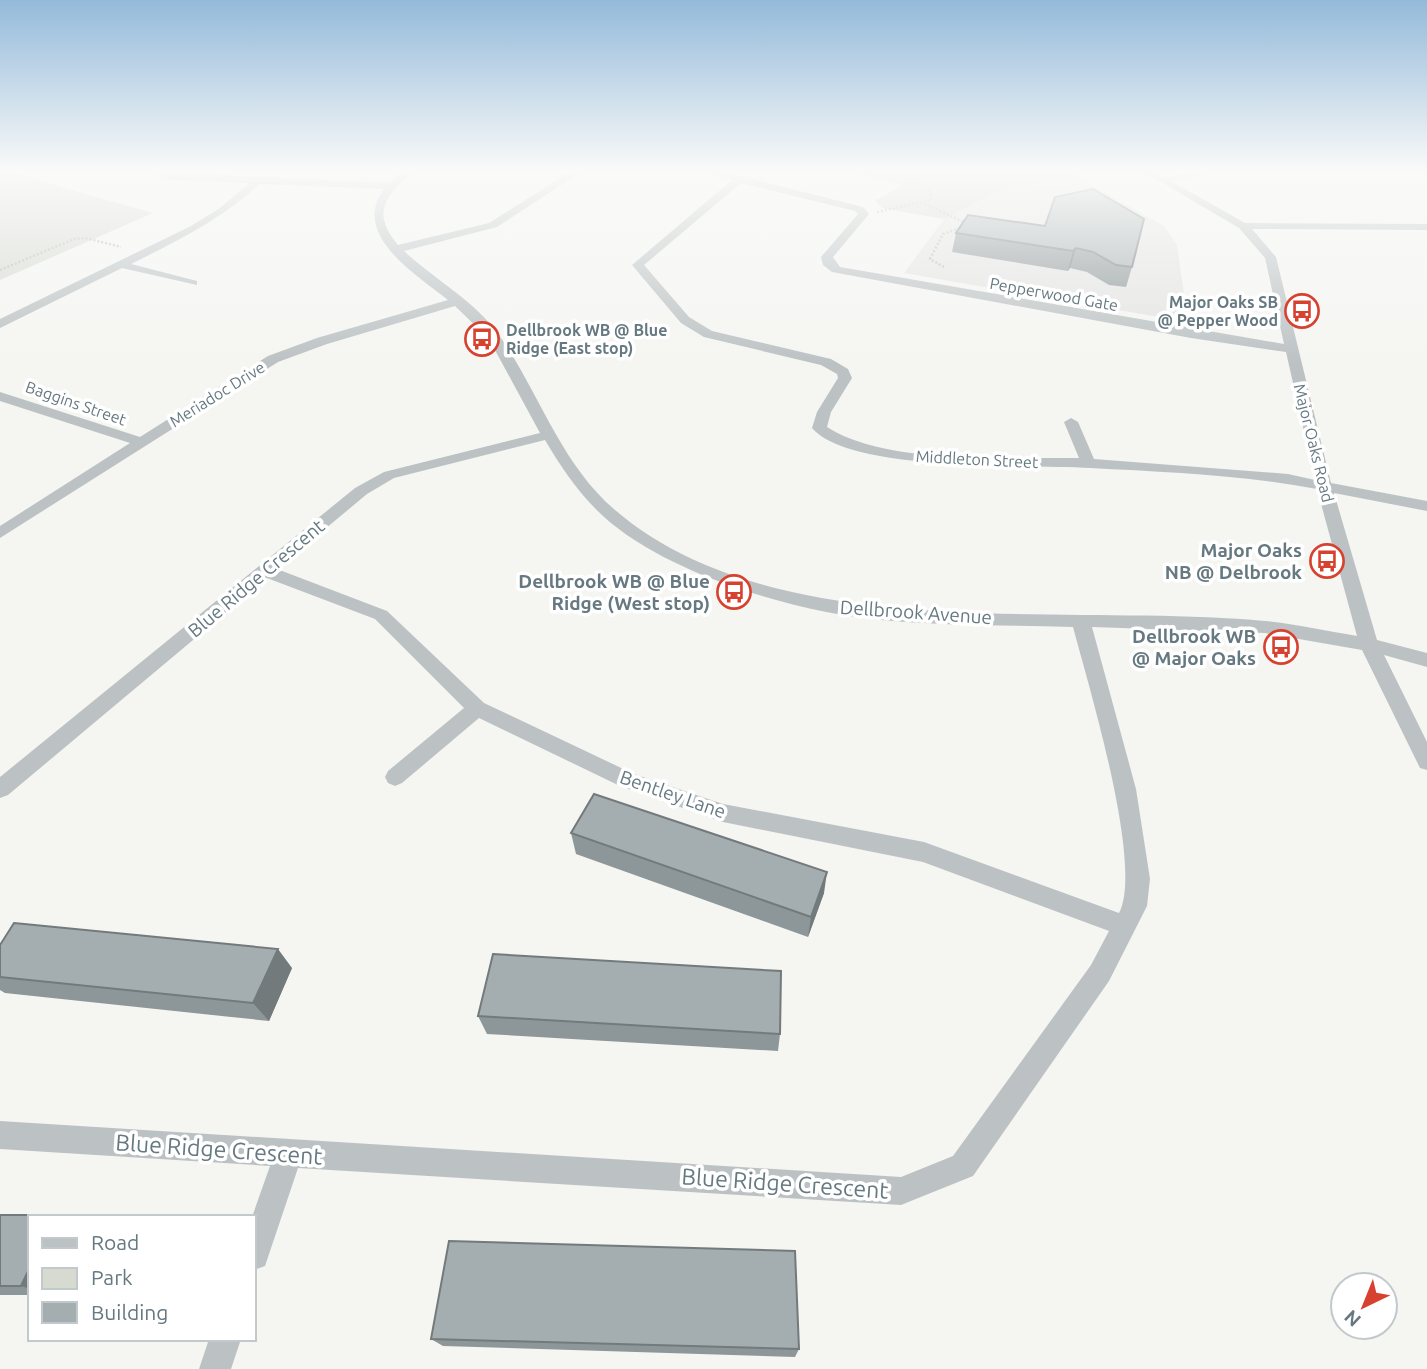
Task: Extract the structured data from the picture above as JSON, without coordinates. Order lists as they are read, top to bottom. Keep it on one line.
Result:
{"streets":{"street":["Pepperwood Gate","Meriadoc Drive","Baggins Street","Major Oaks Road","Middleton Street","Blue Ridge Crescent","Dellbrook Avenue","Bentley Lane"]},"crossings":[["Pepperwood Gate","Major Oaks Road"],["Meriadoc Drive","Baggins Street"],["Meriadoc Drive","Dellbrook Avenue"],["Major Oaks Road","Middleton Street"],["Major Oaks Road","Dellbrook Avenue"],["Blue Ridge Crescent","Dellbrook Avenue"],["Blue Ridge Crescent","Bentley Lane"]],"places":{"bus stop":["Major Oaks SB @ Pepper Wood","Dellbrook WB @ Blue Ridge (East stop)","Major Oaks NB @ Delbrook","Dellbrook WB @ Blue Ridge (West stop)","Dellbrook WB @ Major Oaks"]},"legend":["Road","Park","Building"],"north":"bottom left"}
